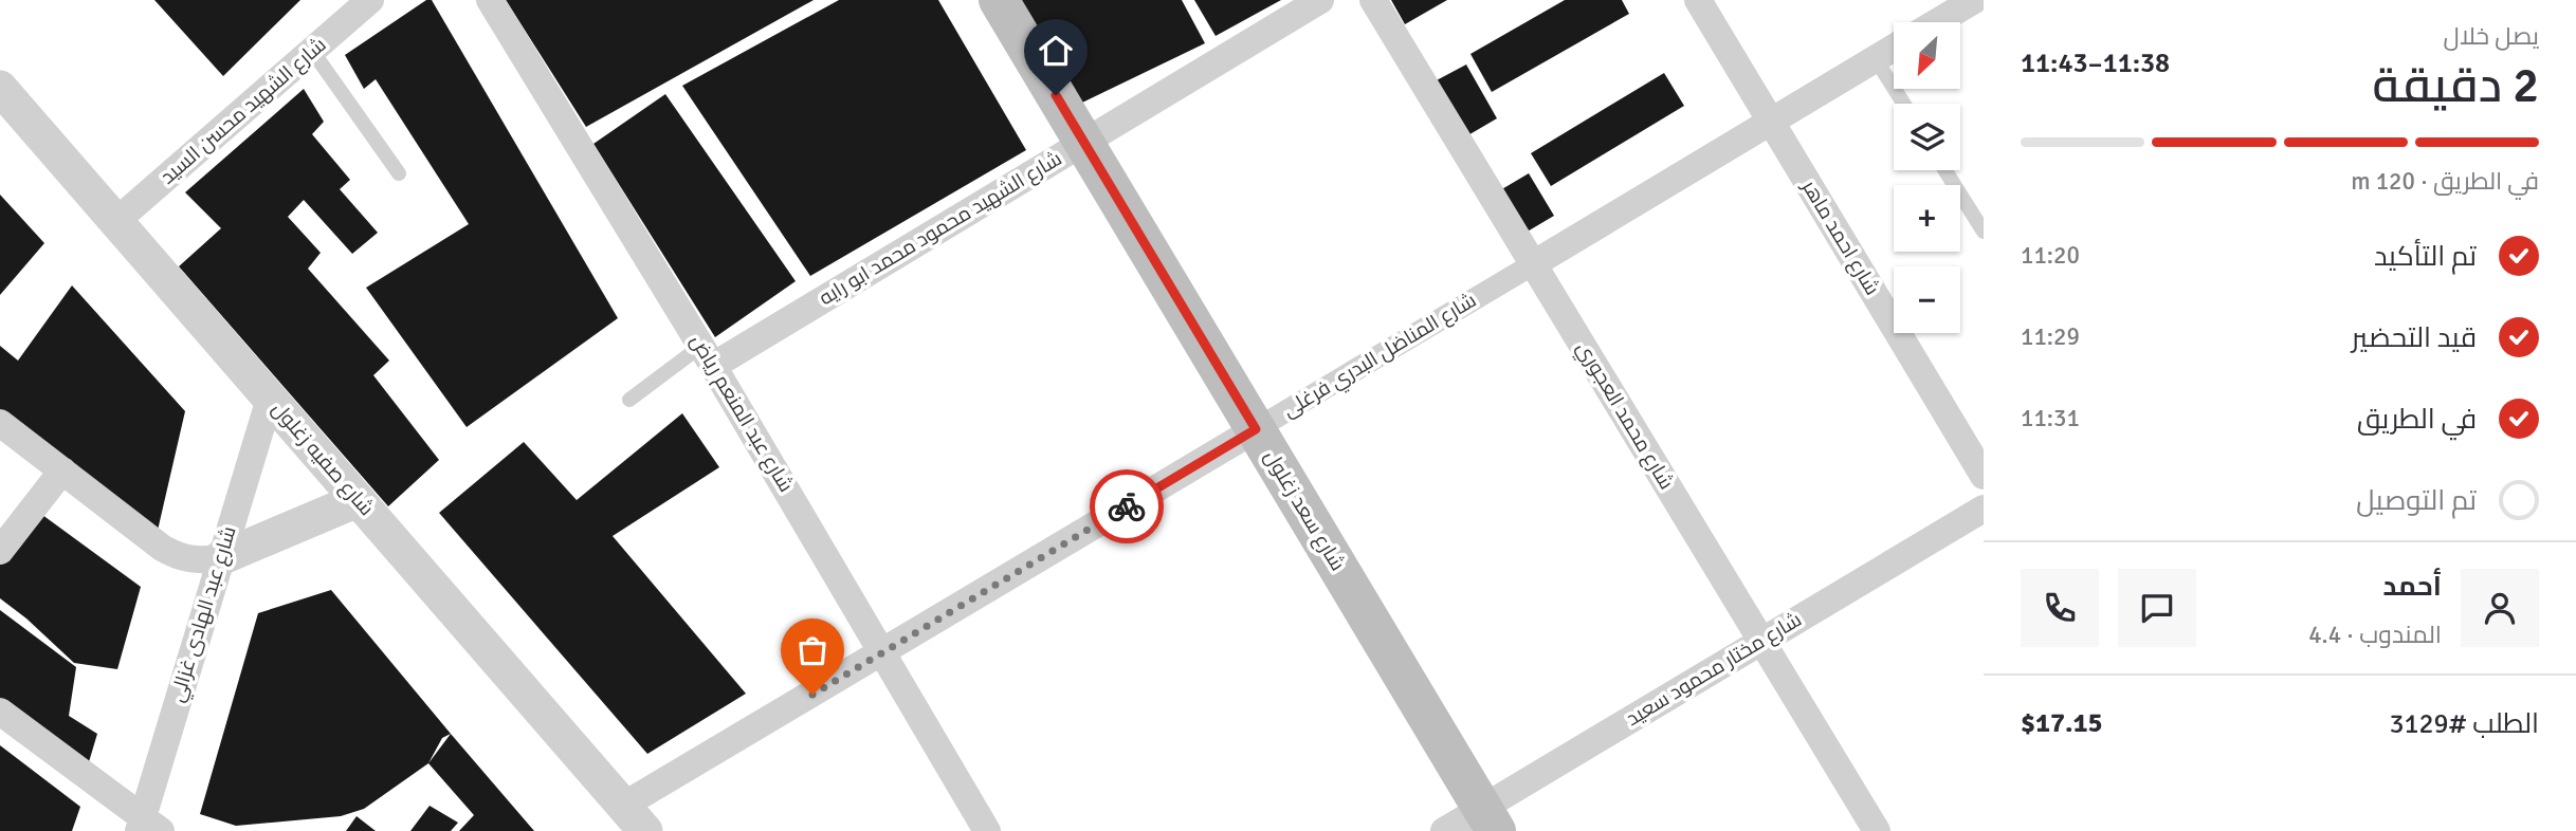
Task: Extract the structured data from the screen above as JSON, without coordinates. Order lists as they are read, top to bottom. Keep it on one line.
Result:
{"streets":{"main road":["شارع سعد زغلول"],"street":["شارع الشهيد محسن السيد","شارع الشهيد محمود محمد ابو رايه","شارع احمد ماهر","شارع المناضل البدري فرغلى","شارع عبد المنعم رياض","شارع محمد العجوري","شارع صفيه زغلول","شارع عبد الهادى غزالي","شارع مختار محمود سعيد"]},"crossings":[["شارع الشهيد محسن السيد","شارع صفيه زغلول"],["شارع الشهيد محمود محمد ابو رايه","شارع عبد المنعم رياض"],["شارع الشهيد محمود محمد ابو رايه","شارع سعد زغلول"],["شارع احمد ماهر","شارع المناضل البدري فرغلى"],["شارع المناضل البدري فرغلى","شارع عبد المنعم رياض"],["شارع المناضل البدري فرغلى","شارع محمد العجوري"],["شارع المناضل البدري فرغلى","شارع صفيه زغلول"],["شارع المناضل البدري فرغلى","شارع سعد زغلول"],["شارع محمد العجوري","شارع مختار محمود سعيد"],["شارع صفيه زغلول","شارع عبد الهادى غزالي"],["شارع سعد زغلول","شارع مختار محمود سعيد"]],"north":"bottom left","page":{"heading":["2 دقيقة","يصل خلال","11:38–11:43"],"panel":["أحمد","المندوب · 4.4","الطلب #3129","$17.15"],"map_buttons":["+","−"],"bar":"في الطريق · 120 m","list":[["تم التأكيد","11:20"],["قيد التحضير","11:29"],["في الطريق","11:31"],"تم التوصيل"]}}
